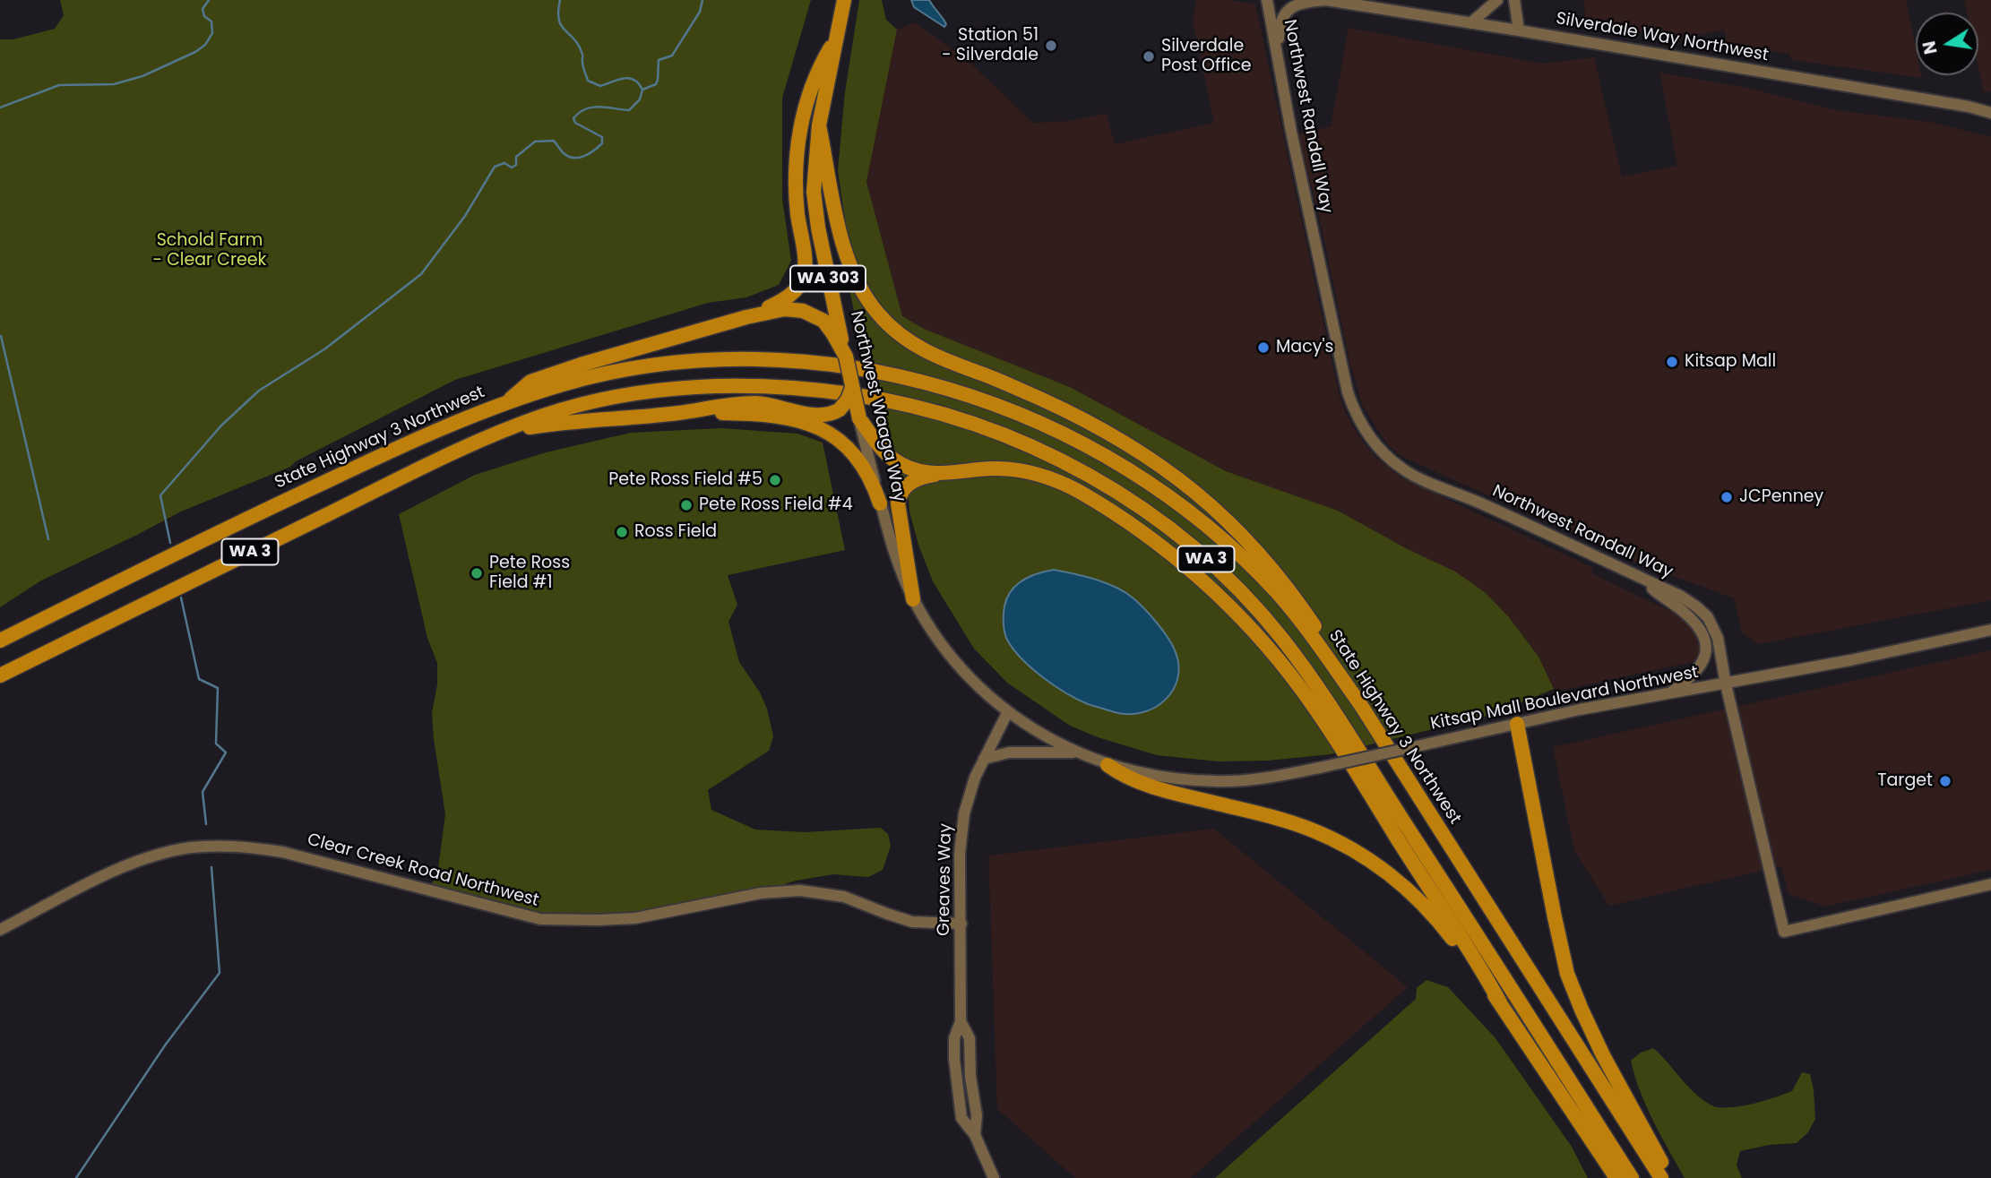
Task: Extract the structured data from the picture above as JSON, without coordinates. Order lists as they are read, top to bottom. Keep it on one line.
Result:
{"streets":{"highway":["WA 303","Northwest Waaga Way","State Highway 3 Northwest","WA 3"],"main road":["Silverdale Way Northwest","Northwest Randall Way","Kitsap Mall Boulevard Northwest","Clear Creek Road Northwest","Greaves Way"]},"crossings":[["Silverdale Way Northwest","Northwest Randall Way"],["Northwest Randall Way","Kitsap Mall Boulevard Northwest"],["Northwest Waaga Way","Kitsap Mall Boulevard Northwest"],["Northwest Waaga Way","Greaves Way"],["Kitsap Mall Boulevard Northwest","Greaves Way"],["Clear Creek Road Northwest","Greaves Way"]],"parks":["Schold Farm - Clear Creek"],"places":["Station 51 - Silverdale","Silverdale Post Office","Macy's","Kitsap Mall","Pete Ross Field #5","JCPenney","Pete Ross Field #4","Ross Field","Pete Ross Field #1","Target"],"north":"left"}
